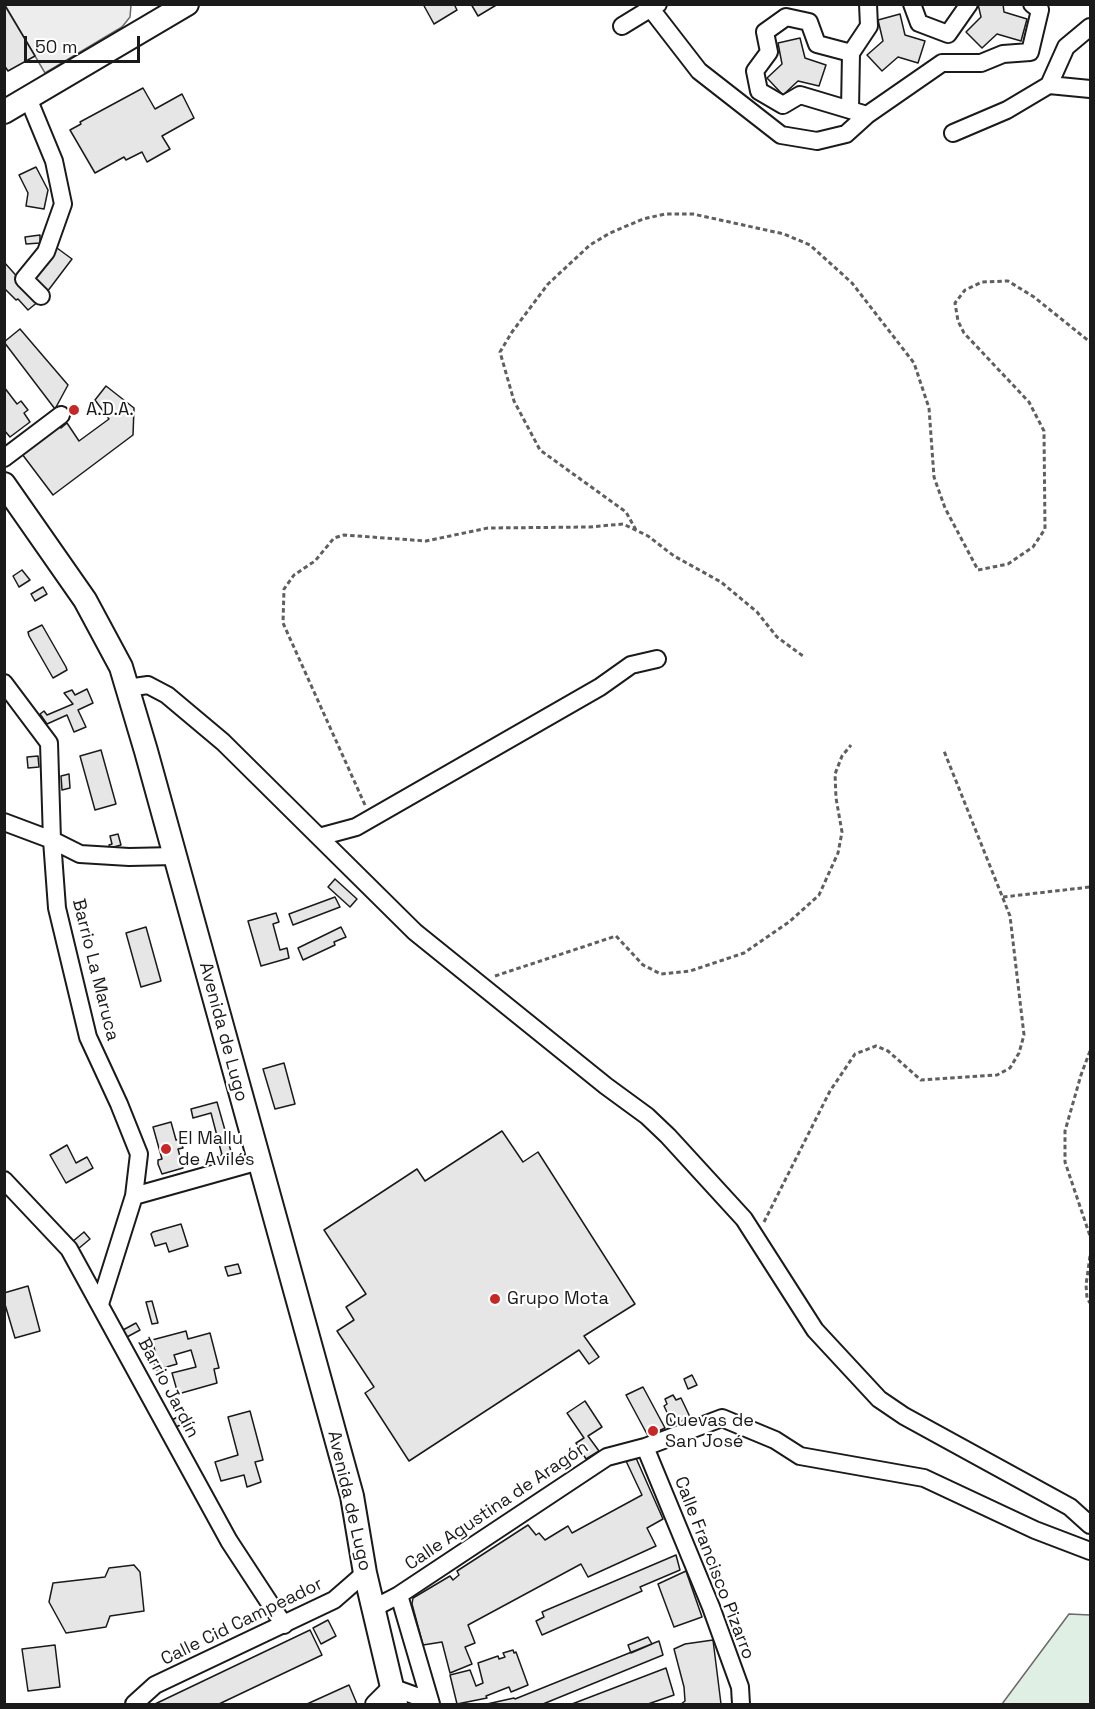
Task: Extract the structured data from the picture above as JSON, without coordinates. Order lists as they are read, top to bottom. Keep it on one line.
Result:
{"streets":{"main road":["Avenida de Lugo"],"street":["Barrio La Maruca","Barrio Jardín","Calle Agustina de Aragón","Calle Francisco Pizarro","Calle Cid Campeador"]},"crossings":[["Barrio La Maruca","Barrio Jardín"],["Avenida de Lugo","Calle Agustina de Aragón"],["Avenida de Lugo","Calle Cid Campeador"],["Barrio Jardín","Calle Cid Campeador"],["Calle Agustina de Aragón","Calle Francisco Pizarro"]],"places":["A.D.A.","El Mallu de Avilés","Grupo Mota","Cuevas de San José"],"scale_bar":"50 m"}
